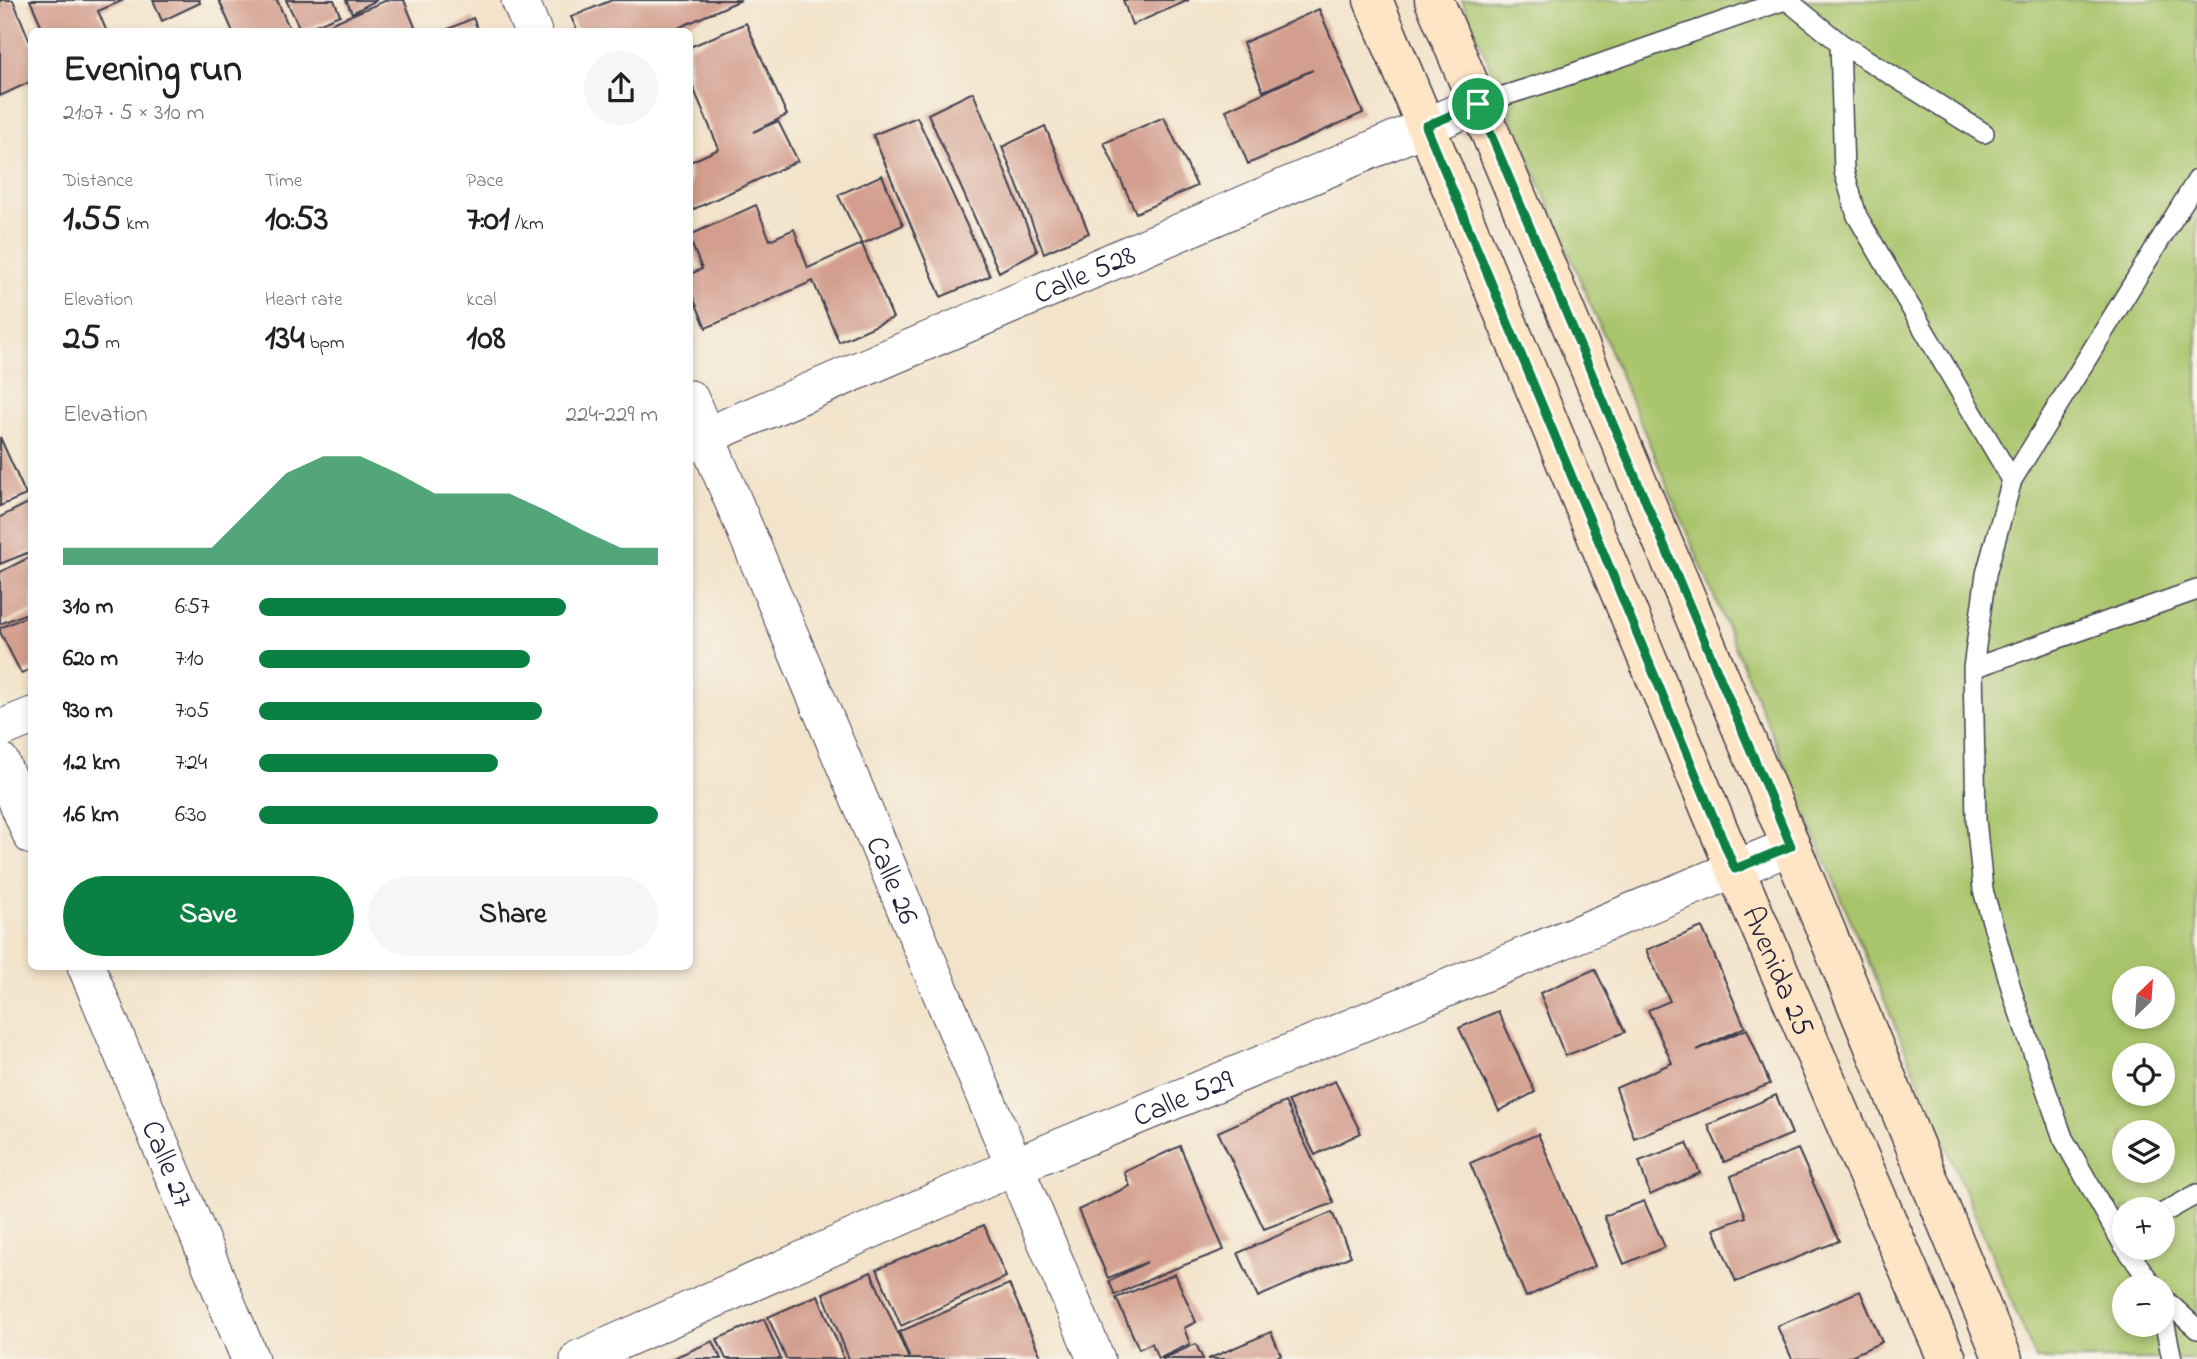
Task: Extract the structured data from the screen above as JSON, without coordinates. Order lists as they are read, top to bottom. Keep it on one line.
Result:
{"streets":{"main road":["Avenida 25"],"street":["Calle 528","Calle 26","Calle 529","Calle 27"]},"crossings":[["Calle 528","Calle 26"],["Calle 528","Avenida 25"],["Calle 26","Calle 529"],["Avenida 25","Calle 529"]],"north":"top right","page":{"heading":["Evening run","21:07 · 5 × 310 m"],"stats":[["Distance","1.55 km"],["Time","10:53"],["Pace","7:01 /km"],["Elevation","25 m"],["Heart rate","134 bpm"],["kcal","108"]],"chart":["Elevation","224–229 m"],"list":[{"name":"310 m","note":"6:57"},{"name":"620 m","note":"7:10"},{"name":"930 m","note":"7:05"},{"name":"1.2 km","note":"7:24"},{"name":"1.6 km","note":"6:30"}],"buttons":["Save","Share"],"map_buttons":["+","−"]}}
